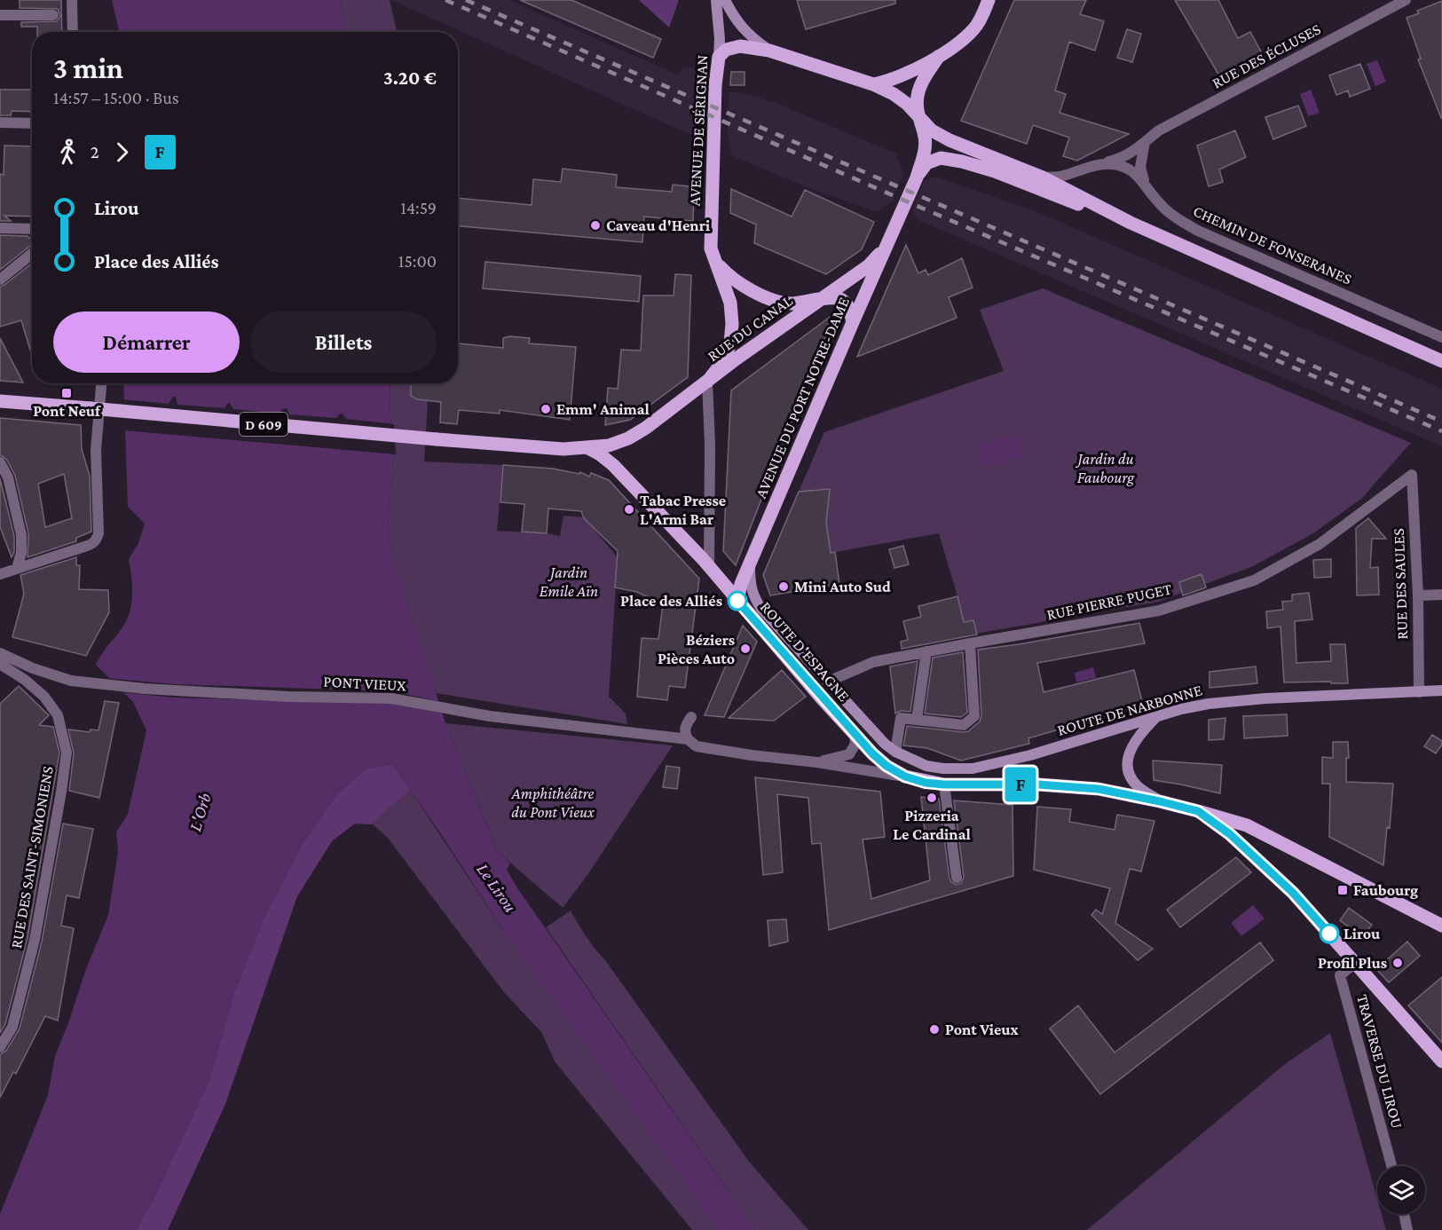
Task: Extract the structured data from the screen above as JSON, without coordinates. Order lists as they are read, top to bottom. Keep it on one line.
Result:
{"streets":{"main road":["AVENUE DE SÉRIGNAN","RUE DU CANAL","AVENUE DU PORT NOTRE-DAME","D 609","ROUTE D'ESPAGNE","ROUTE DE NARBONNE"],"street":["RUE DES ÉCLUSES","CHEMIN DE FONSERANES","RUE DES SAULES","RUE PIERRE PUGET","PONT VIEUX","RUE DES SAINT-SIMONIENS","TRAVERSE DU LIROU"]},"crossings":[["RUE DES ÉCLUSES","CHEMIN DE FONSERANES"],["AVENUE DE SÉRIGNAN","RUE DU CANAL"],["RUE DU CANAL","AVENUE DU PORT NOTRE-DAME"],["RUE DU CANAL","D 609"],["RUE DU CANAL","ROUTE D'ESPAGNE"],["AVENUE DU PORT NOTRE-DAME","ROUTE D'ESPAGNE"],["D 609","ROUTE D'ESPAGNE"],["RUE DES SAULES","RUE PIERRE PUGET"],["RUE DES SAULES","ROUTE DE NARBONNE"],["RUE PIERRE PUGET","ROUTE D'ESPAGNE"],["ROUTE D'ESPAGNE","PONT VIEUX"],["ROUTE D'ESPAGNE","ROUTE DE NARBONNE"]],"water":["L'Orb","Le Lirou"],"parks":["Jardin du Faubourg","Jardin Emile Aïn","Amphithéâtre du Pont Vieux"],"places":{"other":["Caveau d'Henri","Emm' Animal","Tabac Presse L'Armi Bar","Mini Auto Sud","Place des Alliés","Béziers Pièces Auto","Pizzeria Le Cardinal","Lirou","Profil Plus","Pont Vieux"],"transit":["Pont Neuf","Faubourg"]},"lines":["bus line F"],"page":{"on_map":"F","heading":["3 min","14:57 – 15:00 · Bus","3.20 €"],"legs":["2","F"],"list":[{"name":"Lirou","value":"14:59"},{"name":"Place des Alliés","value":"15:00"}],"buttons":["Démarrer","Billets"]}}
